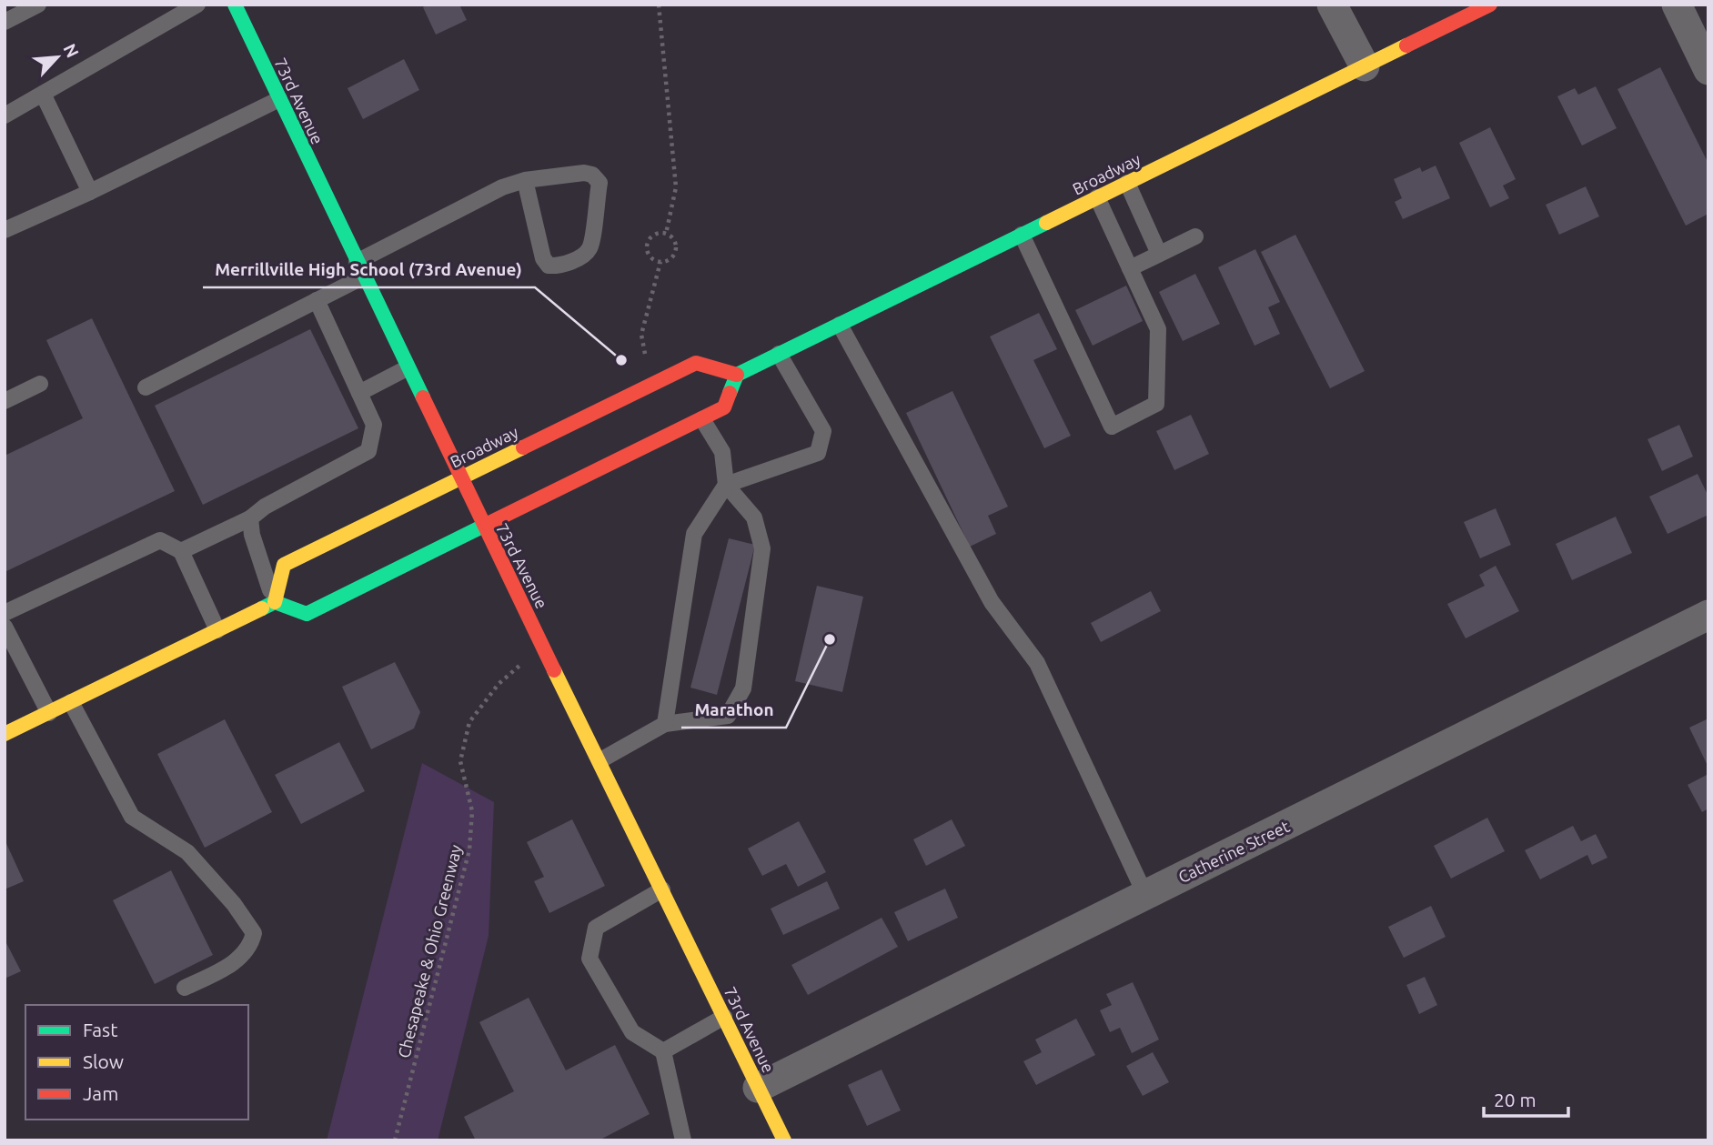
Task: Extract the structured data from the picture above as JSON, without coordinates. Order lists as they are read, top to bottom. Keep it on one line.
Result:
{"streets":{"main road":["73rd Avenue","Broadway"],"street":["Catherine Street"],"path":["Chesapeake & Ohio Greenway"]},"crossings":[["73rd Avenue","Broadway"],["73rd Avenue","Catherine Street"],["73rd Avenue","Chesapeake & Ohio Greenway"]],"places":["Merrillville High School (73rd Avenue)","Marathon"],"legend":["Fast","Slow","Jam"],"scale_bar":"20 m","north":"top right"}
